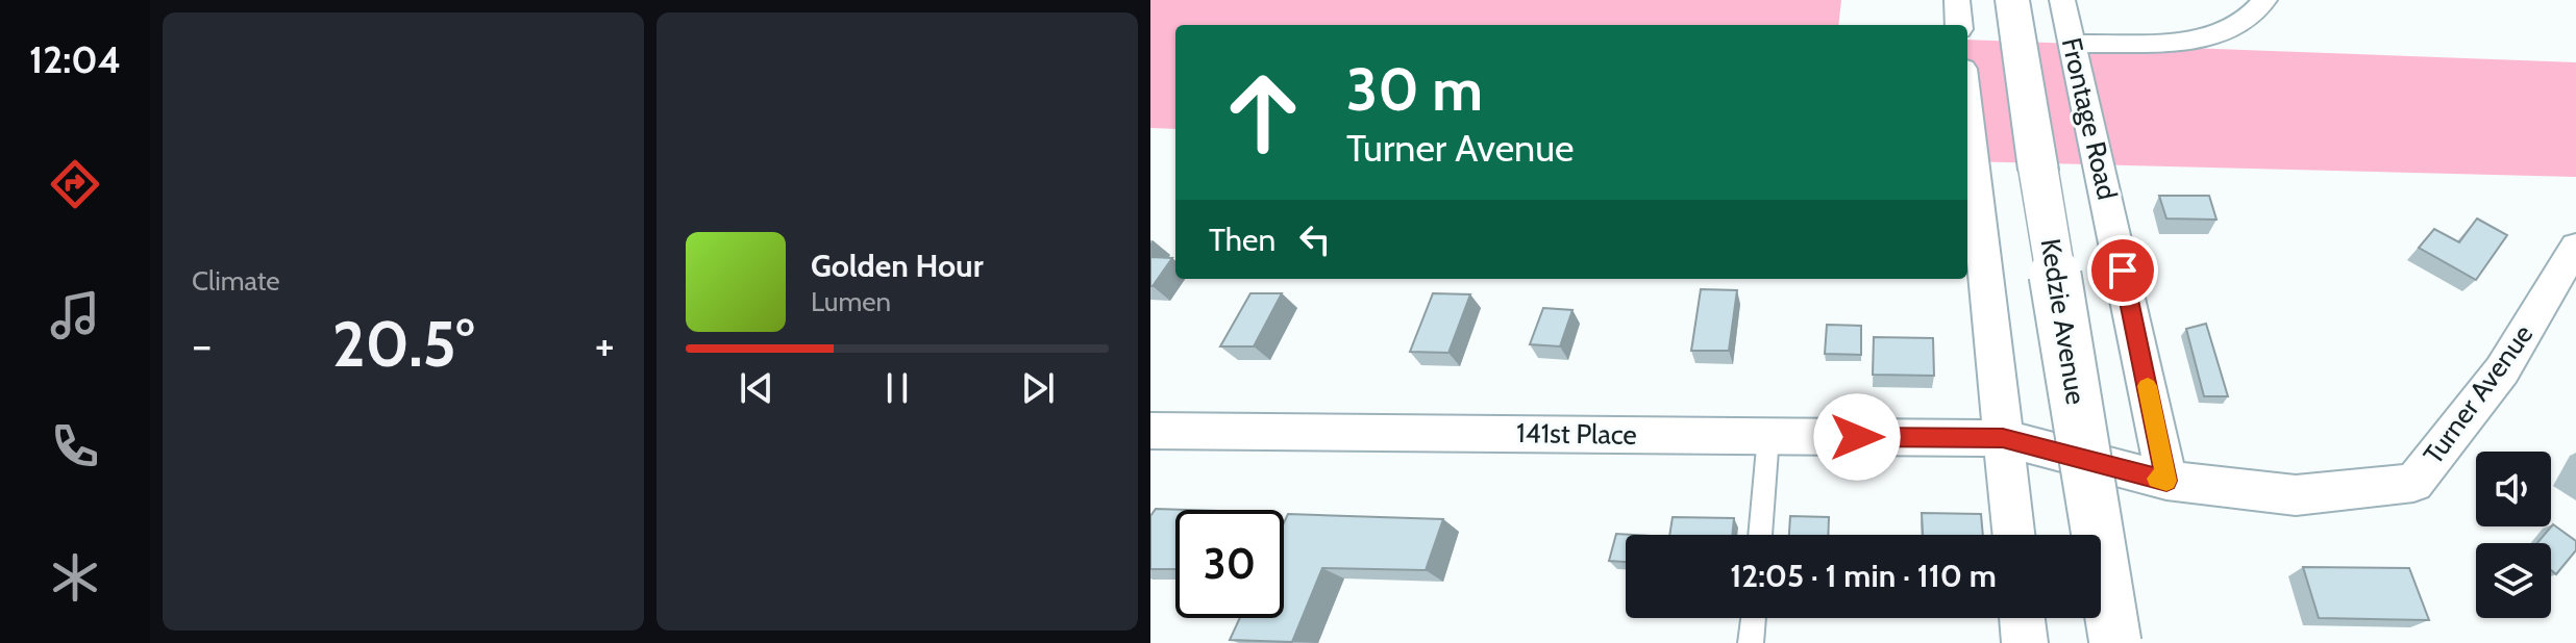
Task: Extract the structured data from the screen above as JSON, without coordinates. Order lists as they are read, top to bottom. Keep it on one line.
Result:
{"streets":{"main road":["Kedzie Avenue"],"street":["Frontage Road","Turner Avenue","141st Place"]},"crossings":[["Frontage Road","Turner Avenue"],["Turner Avenue","141st Place"]],"page":{"tabs":"12:04","tile":"Climate","turn":["30 m","Turner Avenue"],"then":"Then","song":["Golden Hour","Lumen"],"heat":["−","20.5°","+"],"limit":"30","trip":"12:05 · 1 min · 110 m"}}
